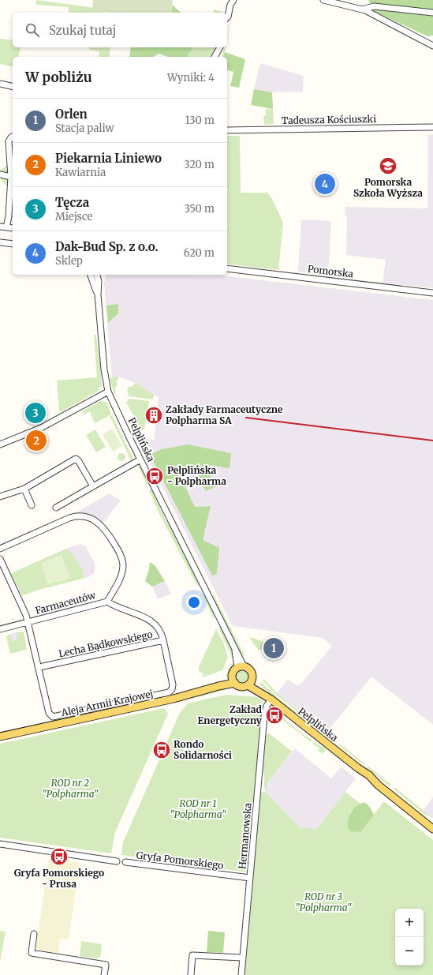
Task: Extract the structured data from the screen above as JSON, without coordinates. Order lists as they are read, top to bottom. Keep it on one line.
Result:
{"streets":{"main road":["Pelplińska","Aleja Armii Krajowej"],"street":["Tadeusza Kościuszki","Pomorska","Farmaceutów","Lecha Bądkowskiego","Hermanowska","Gryfa Pomorskiego"]},"crossings":[["Pelplińska","Aleja Armii Krajowej"],["Pelplińska","Hermanowska"],["Farmaceutów","Lecha Bądkowskiego"],["Lecha Bądkowskiego","Aleja Armii Krajowej"],["Hermanowska","Gryfa Pomorskiego"]],"parks":["ROD nr 2 \"Polpharma\"","ROD nr 1 \"Polpharma\"","ROD nr 3 \"Polpharma\""],"places":{"school or university":["Pomorska Szkoła Wyższa"],"building":["Zakłady Farmaceutyczne Polpharma SA"],"bus stop":["Pelplińska - Polpharma","Zakład Energetyczny","Rondo Solidarności","Gryfa Pomorskiego - Prusa"]},"page":{"search":"Szukaj tutaj","heading":["W pobliżu","Wyniki: 4"],"list":[{"mark":"1","name":"Orlen","note":"Stacja paliw","value":"130 m"},{"mark":"2","name":"Piekarnia Liniewo","note":"Kawiarnia","value":"320 m"},{"mark":"3","name":"Tęcza","note":"Miejsce","value":"350 m"},{"mark":"4","name":"Dak-Bud Sp. z o.o.","note":"Sklep","value":"620 m"}],"pins":["4","3","2","1"],"map_buttons":["+","−"]}}
